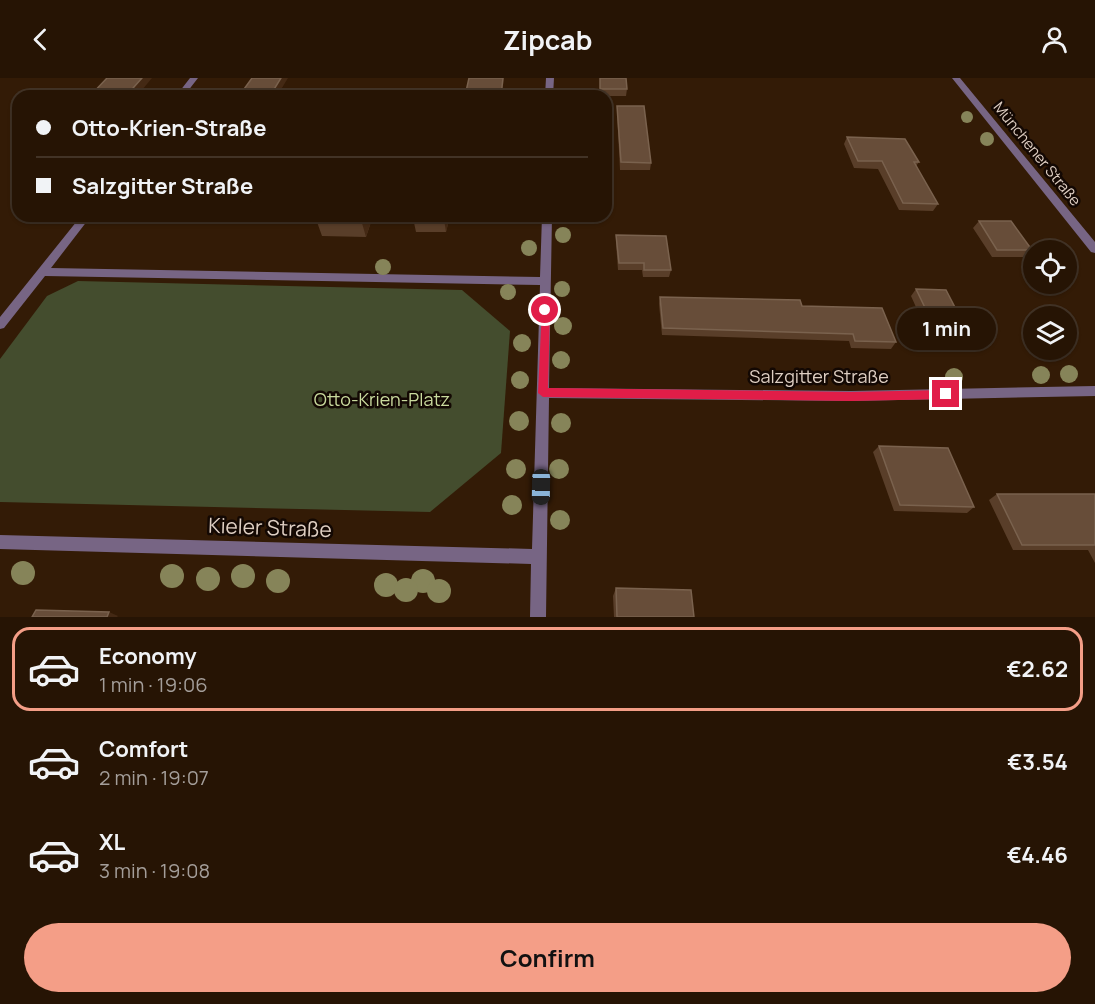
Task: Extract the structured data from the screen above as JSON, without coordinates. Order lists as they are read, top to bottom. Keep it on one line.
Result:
{"streets":{"street":["Münchener Straße","Salzgitter Straße","Kieler Straße"]},"parks":["Otto-Krien-Platz"],"page":{"header":"Zipcab","banner":["Otto-Krien-Straße","Salzgitter Straße"],"bubble":"1 min","list":[{"name":"Economy","note":"1 min · 19:06","value":"€2.62"},{"name":"Comfort","note":"2 min · 19:07","value":"€3.54"},{"name":"XL","note":"3 min · 19:08","value":"€4.46"}],"buttons":"Confirm"}}
